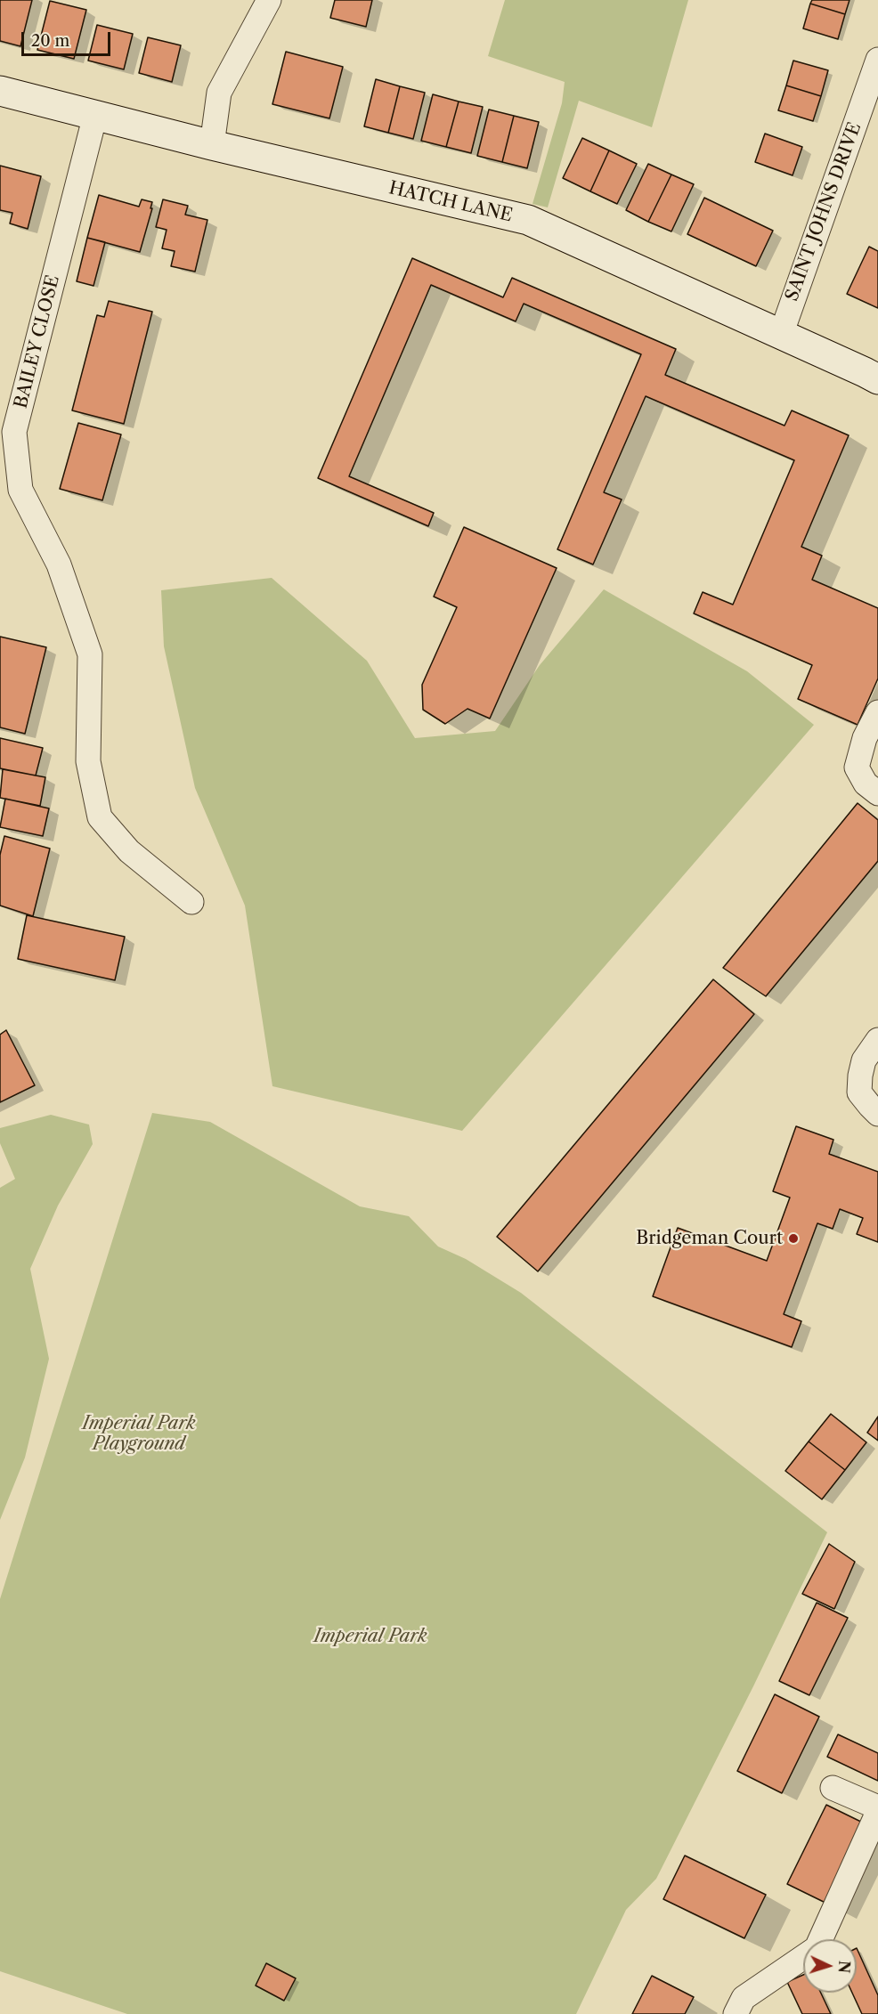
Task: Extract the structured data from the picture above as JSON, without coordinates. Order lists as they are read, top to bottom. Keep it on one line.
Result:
{"streets":{"street":["HATCH LANE","SAINT JOHNS DRIVE","BAILEY CLOSE"]},"crossings":[["HATCH LANE","SAINT JOHNS DRIVE"],["HATCH LANE","BAILEY CLOSE"]],"parks":["Imperial Park Playground","Imperial Park"],"places":["Bridgeman Court"],"scale_bar":"20 m","north":"right"}
